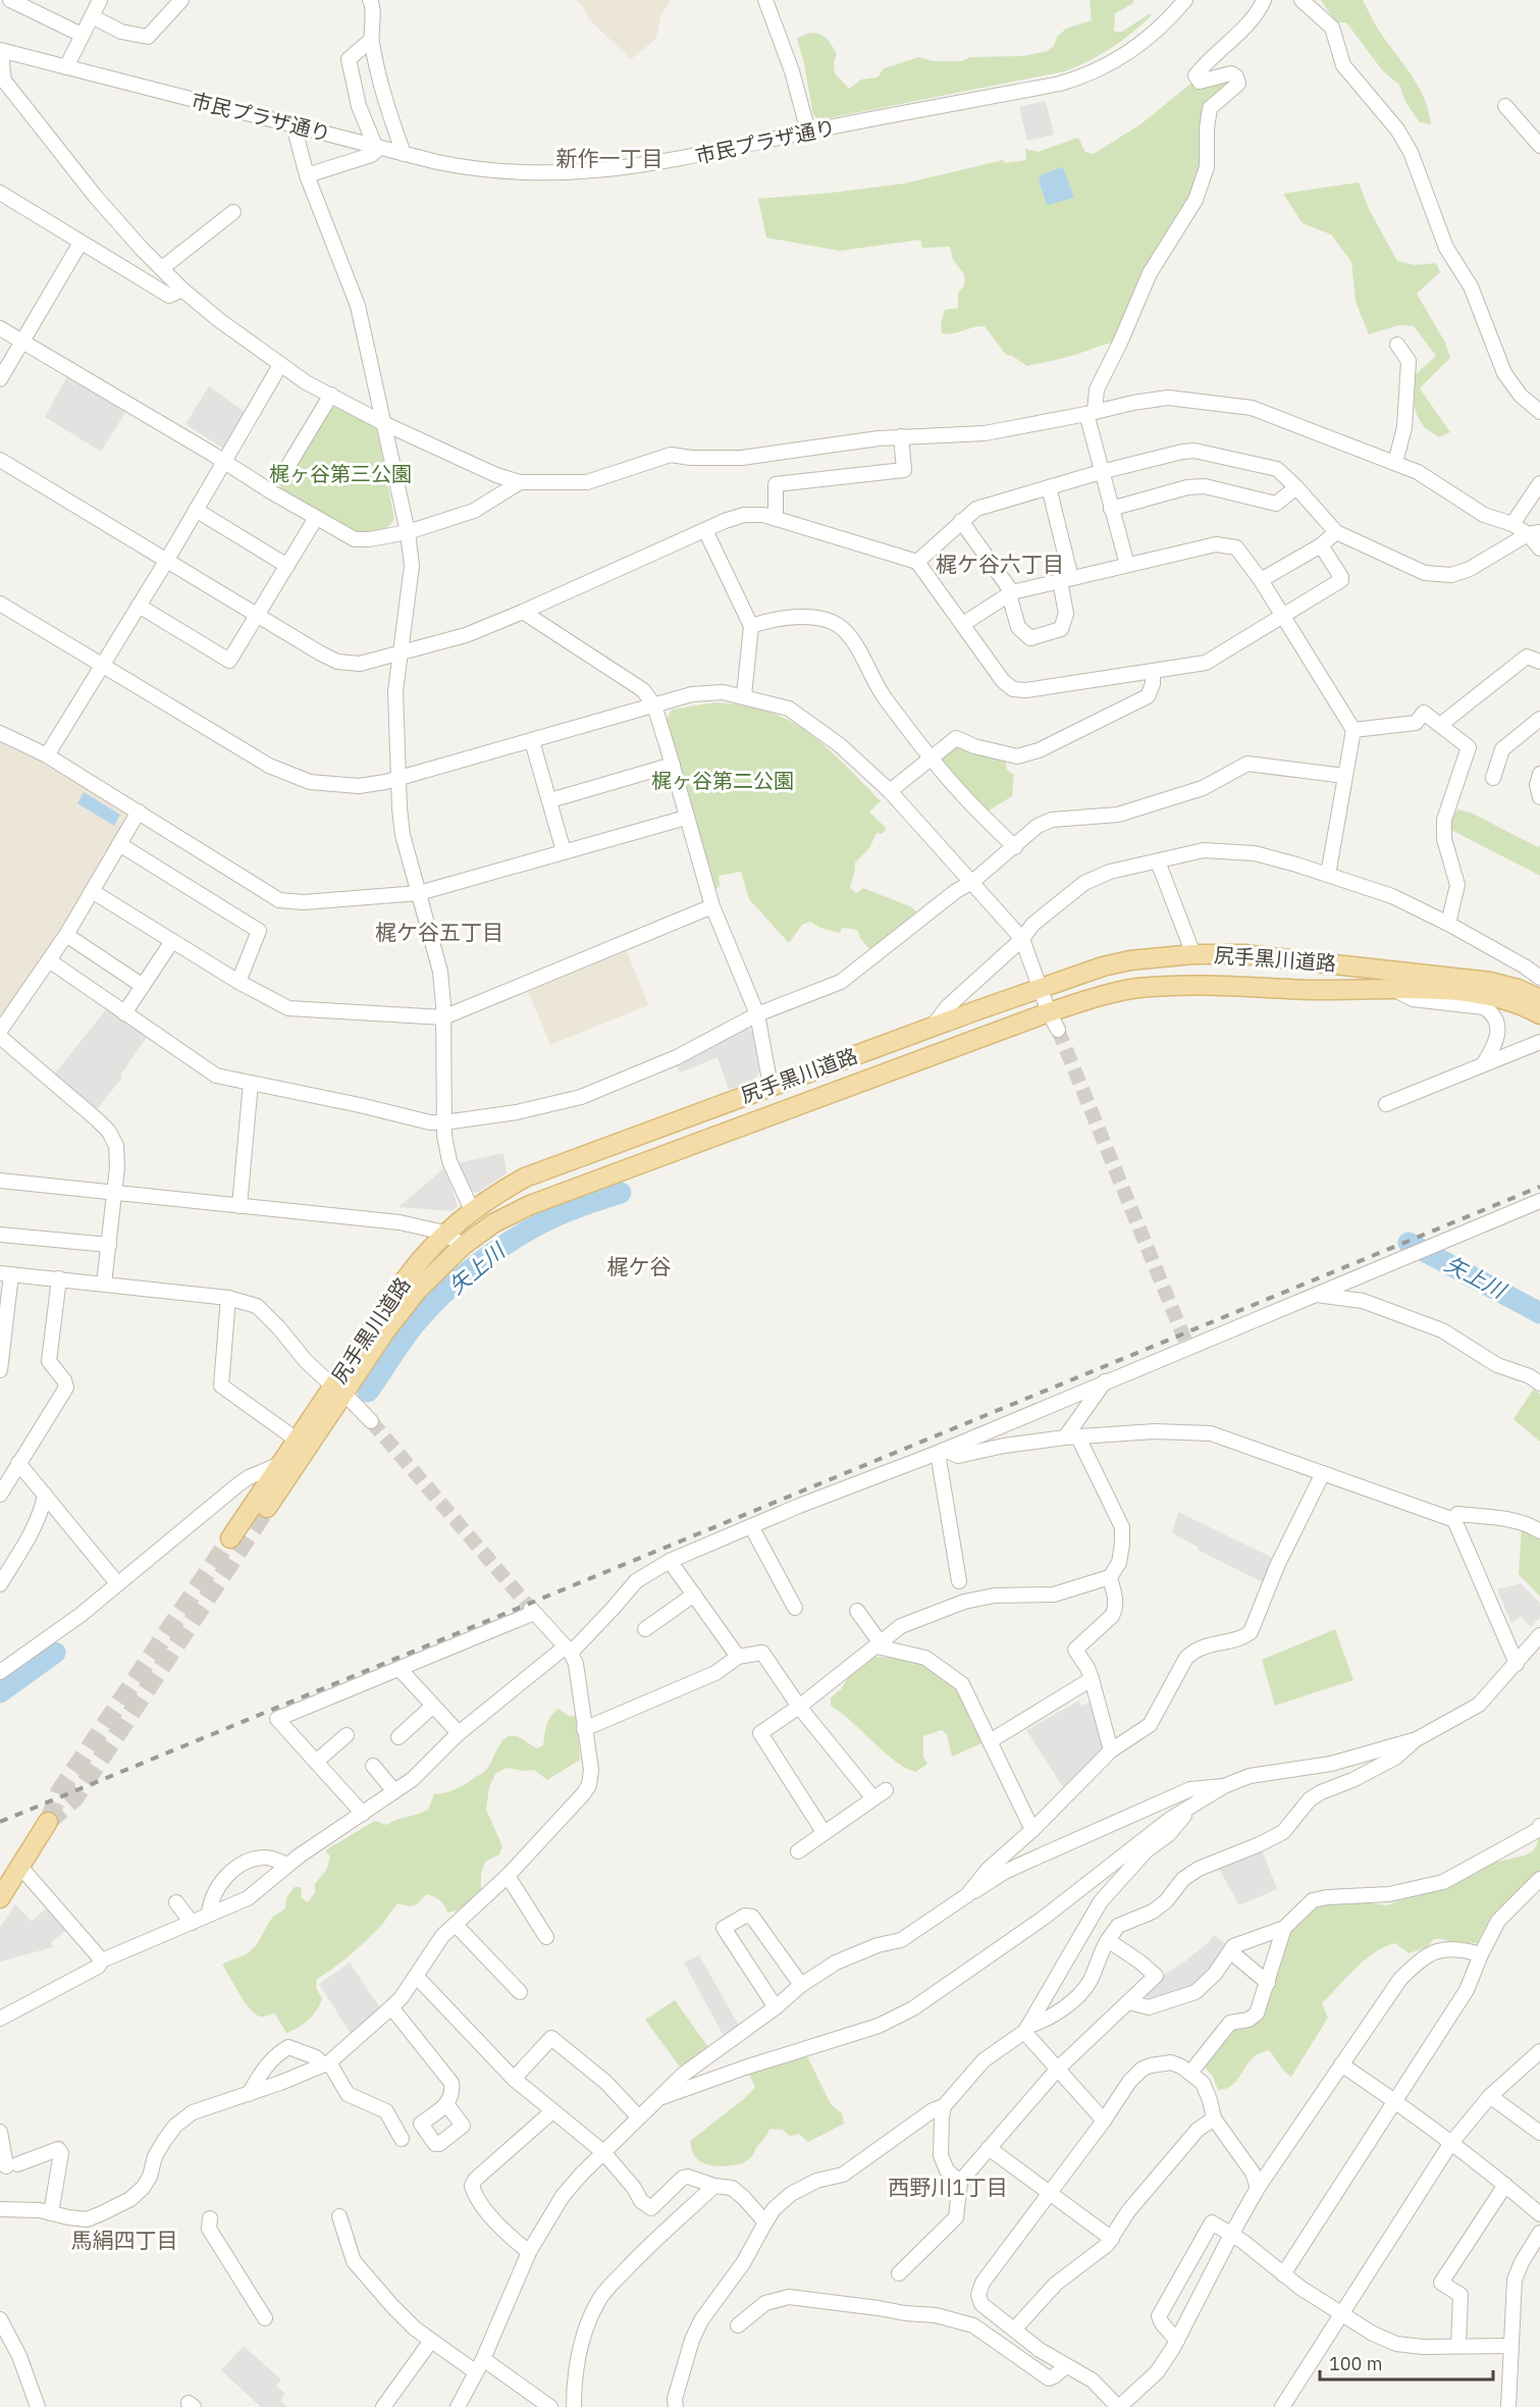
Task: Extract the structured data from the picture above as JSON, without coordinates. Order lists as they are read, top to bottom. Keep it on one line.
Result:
{"streets":{"main road":["尻手黒川道路"],"street":["市民プラザ通り"]},"districts":["新作一丁目","梶ケ谷六丁目","梶ケ谷五丁目","梶ケ谷","西野川1丁目","馬絹四丁目"],"water":["矢上川"],"parks":["梶ヶ谷第三公園","梶ヶ谷第二公園"],"scale_bar":"100 m"}
